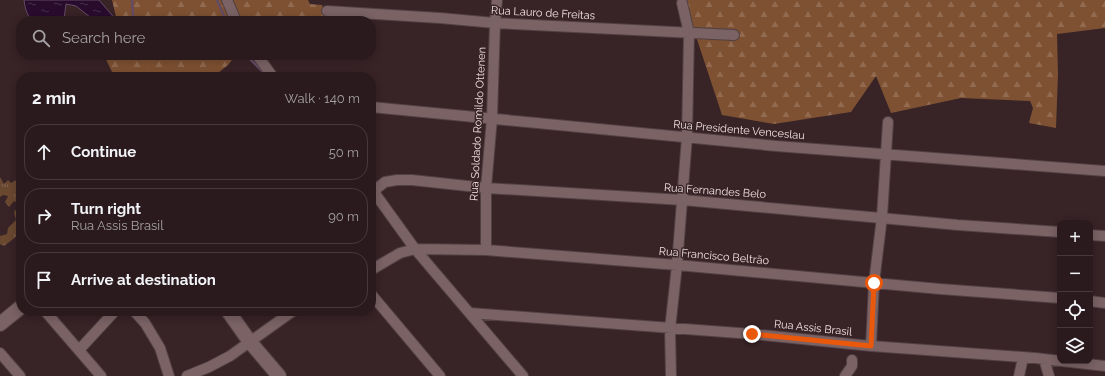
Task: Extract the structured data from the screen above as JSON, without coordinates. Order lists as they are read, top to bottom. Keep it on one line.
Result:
{"streets":{"street":["Rua Lauro de Freitas","Rua Soldado Romildo Ottenen","Rua Presidente Venceslau","Rua Fernandes Belo","Rua Francisco Beltrão","Rua Assis Brasil"]},"crossings":[["Rua Lauro de Freitas","Rua Soldado Romildo Ottenen"],["Rua Soldado Romildo Ottenen","Rua Presidente Venceslau"],["Rua Soldado Romildo Ottenen","Rua Fernandes Belo"],["Rua Soldado Romildo Ottenen","Rua Francisco Beltrão"]],"page":{"search":"Search here","heading":["2 min","Walk · 140 m"],"list":[["Continue","50 m"],["Turn right","Rua Assis Brasil","90 m"],"Arrive at destination"],"map_buttons":["+","−"]}}
